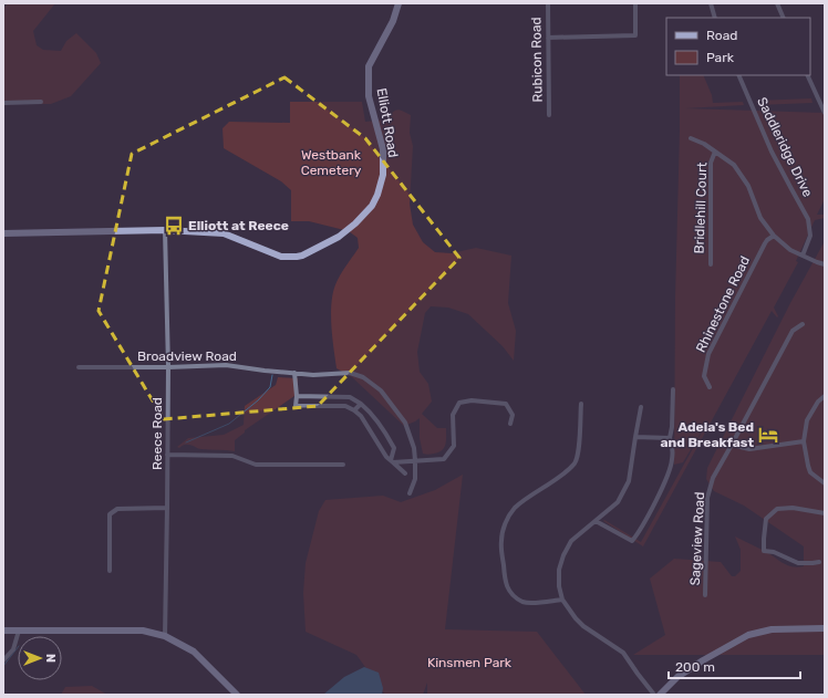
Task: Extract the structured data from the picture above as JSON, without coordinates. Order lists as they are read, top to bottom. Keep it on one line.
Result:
{"streets":{"street":["Rubicon Road","Elliott Road","Saddleridge Drive","Bridlehill Court","Rhinestone Road","Broadview Road","Reece Road","Sageview Road"]},"crossings":[["Elliott Road","Reece Road"],["Broadview Road","Reece Road"]],"parks":["Westbank Cemetery","Kinsmen Park"],"places":{"bus stop":["Elliott at Reece"],"hotel":["Adela's Bed and Breakfast"]},"legend":["Road","Park"],"scale_bar":"200 m","north":"right"}
